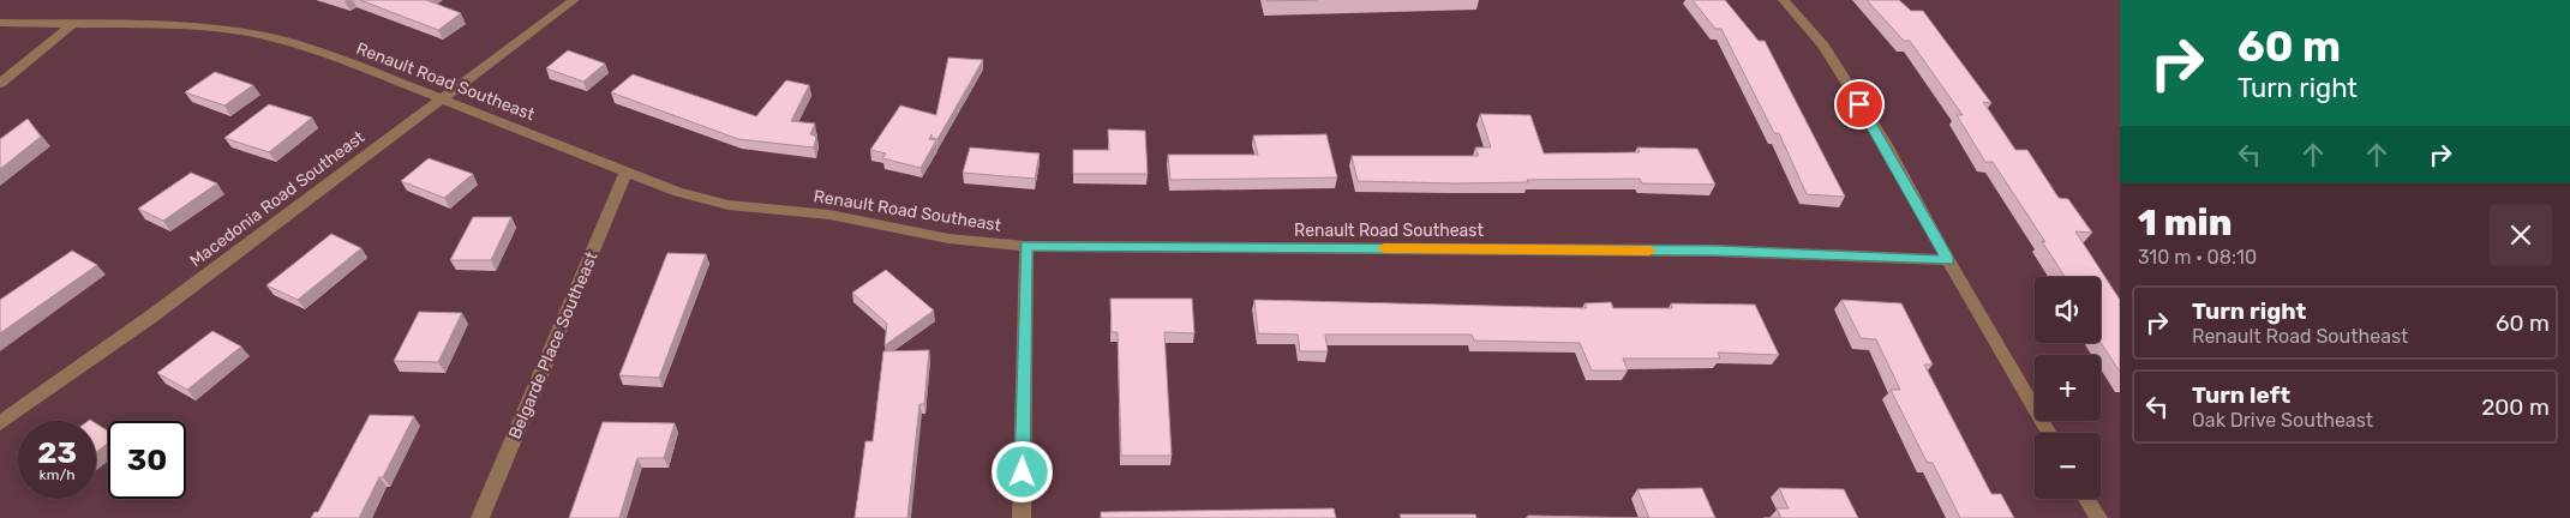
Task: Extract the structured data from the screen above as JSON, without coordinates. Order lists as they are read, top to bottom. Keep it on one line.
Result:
{"streets":{"street":["Renault Road Southeast","Macedonia Road Southeast","Belgarde Place Southeast"]},"crossings":[["Renault Road Southeast","Macedonia Road Southeast"],["Renault Road Southeast","Belgarde Place Southeast"]],"page":{"turn":["60 m","Turn right"],"heading":["1 min","310 m · 08:10"],"map_buttons":["+","−"],"list":[{"name":"Turn right","note":"Renault Road Southeast","value":"60 m"},{"name":"Turn left","note":"Oak Drive Southeast","value":"200 m"}],"speed":"23 km/h","limit":"30"}}
